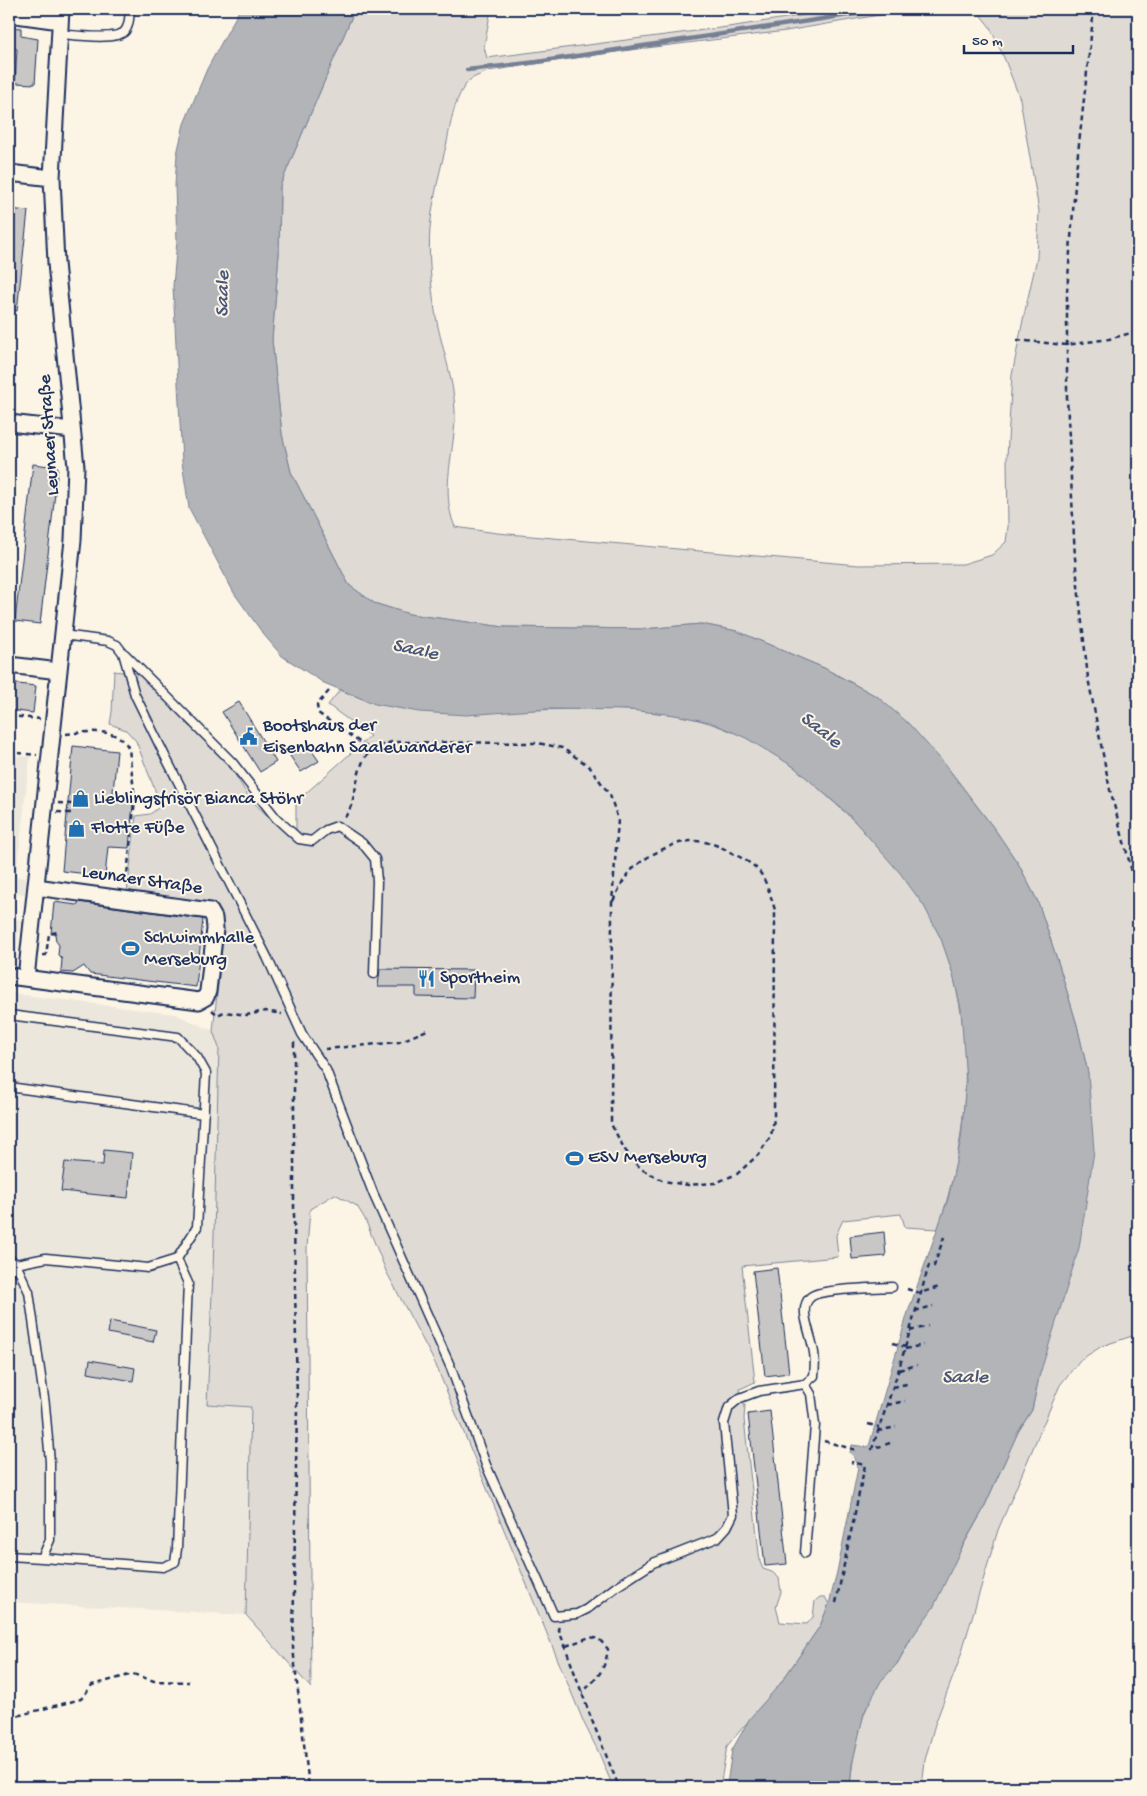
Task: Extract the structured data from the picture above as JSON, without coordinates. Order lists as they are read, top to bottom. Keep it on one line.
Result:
{"streets":{"street":["Leunaer Straße"]},"water":["Saale"],"places":{"public building":["Bootshaus der Eisenbahn Saalewanderer"],"shop":["Lieblingsfrisör Bianca Stöhr","Flotte Füße"],"sports":["Schwimmhalle Merseburg","ESV Merseburg"],"restaurant":["Sportheim"]},"scale_bar":"50 m"}
